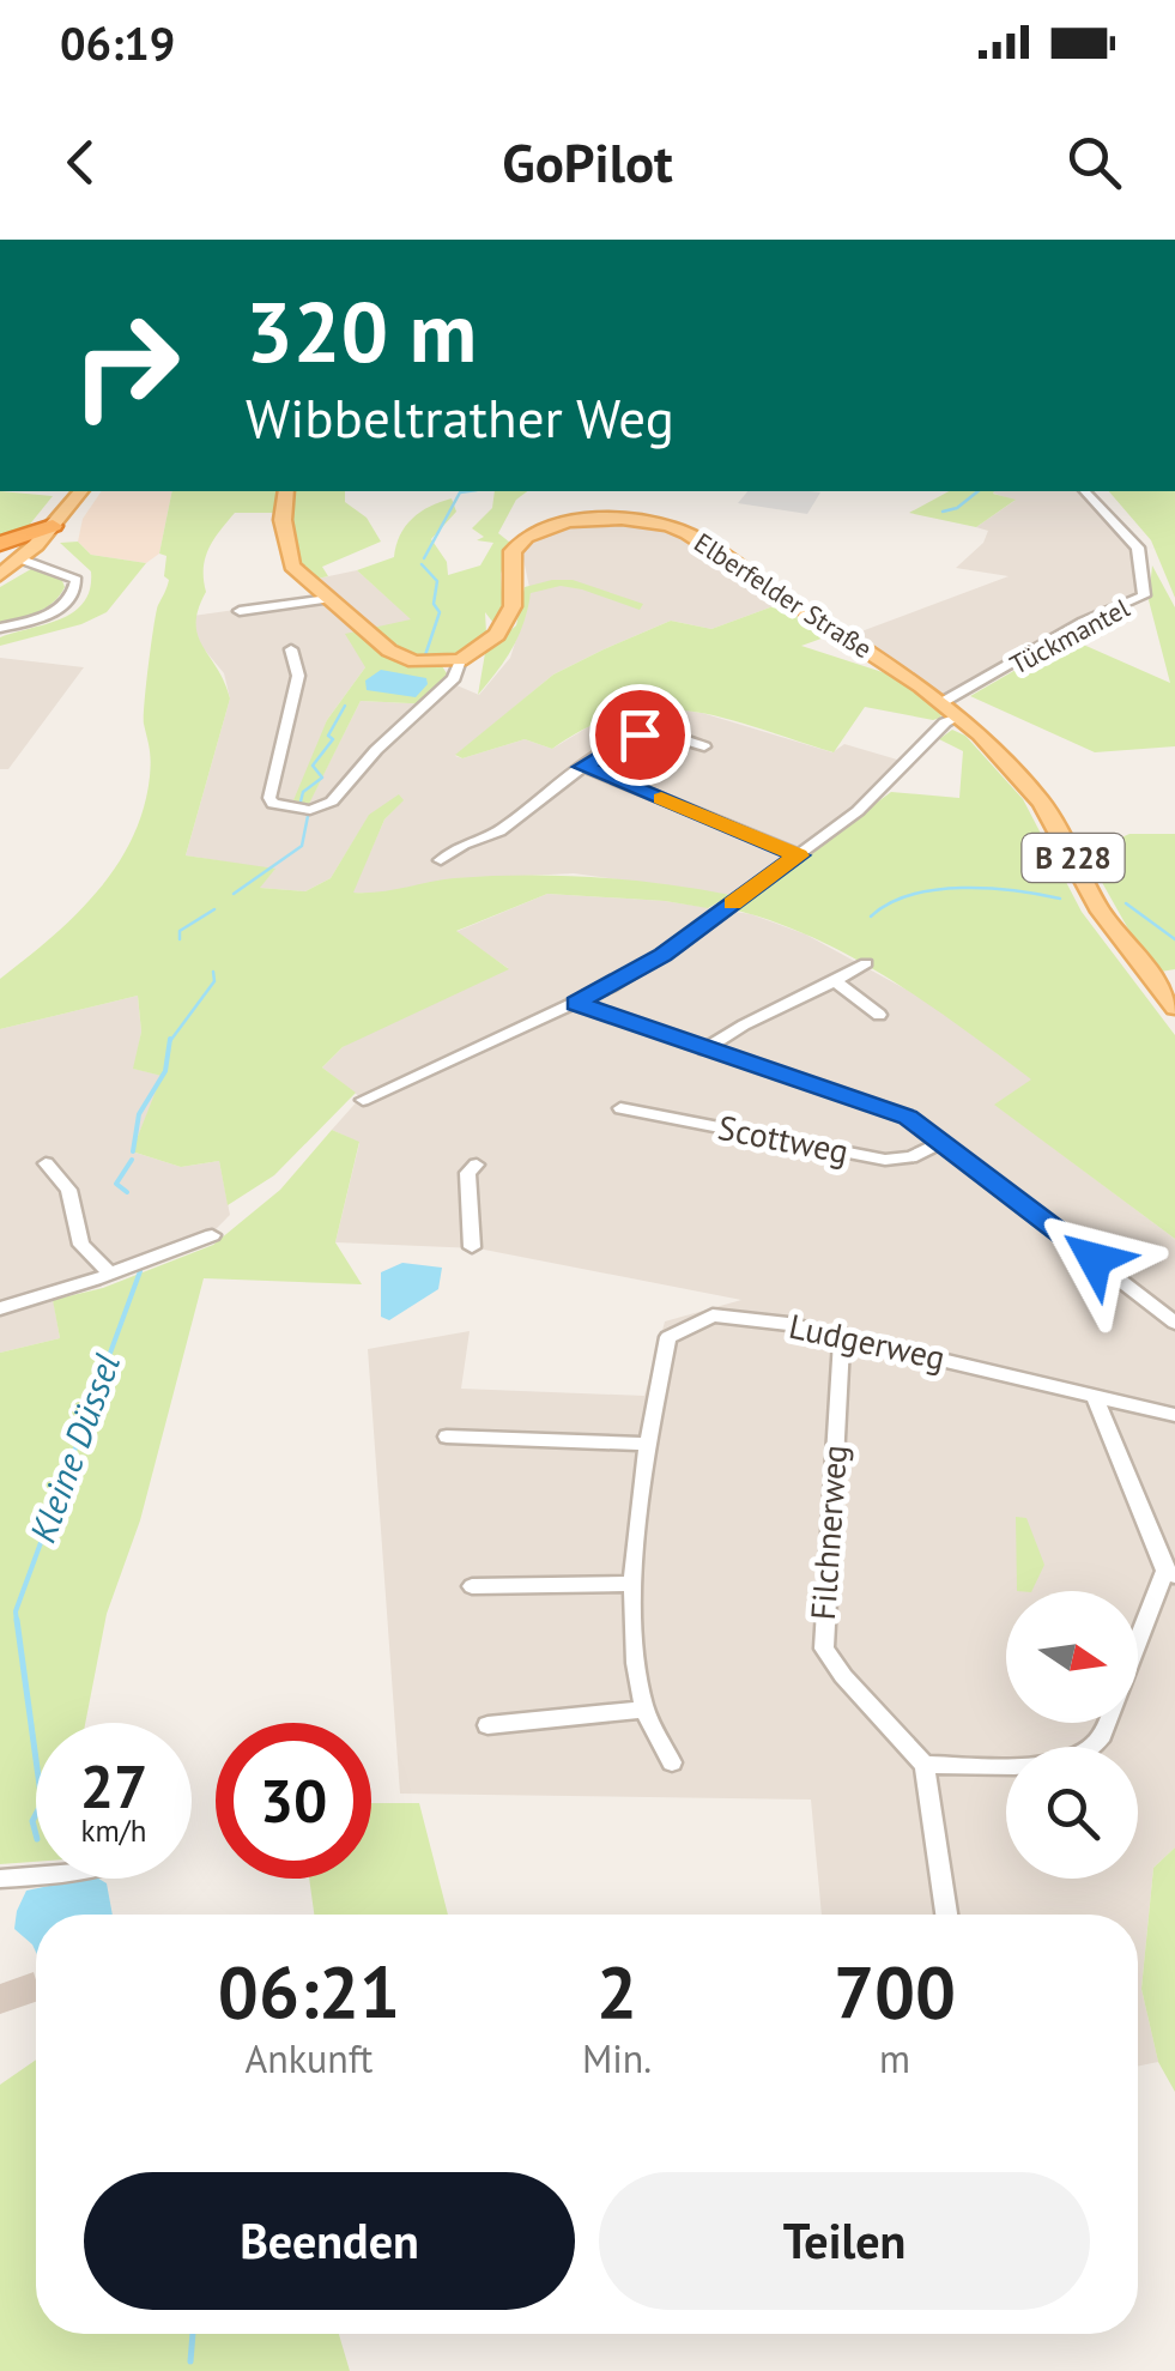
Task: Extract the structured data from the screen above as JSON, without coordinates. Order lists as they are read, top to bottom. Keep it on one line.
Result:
{"streets":{"main road":["Elberfelder Straße","B 228"],"street":["Tückmantel","Scottweg","Ludgerweg","Filchnerweg"]},"crossings":[["Elberfelder Straße","Tückmantel"],["Elberfelder Straße","B 228"],["Tückmantel","B 228"],["Ludgerweg","Filchnerweg"]],"water":["Kleine Düssel"],"north":"right","page":{"status":"06:19","header":"GoPilot","turn":["320 m","Wibbeltrather Weg"],"speed":"27 km/h","limit":"30","eta":["06:21","Ankunft","2","Min.","700","m"],"buttons":["Beenden","Teilen"]}}
